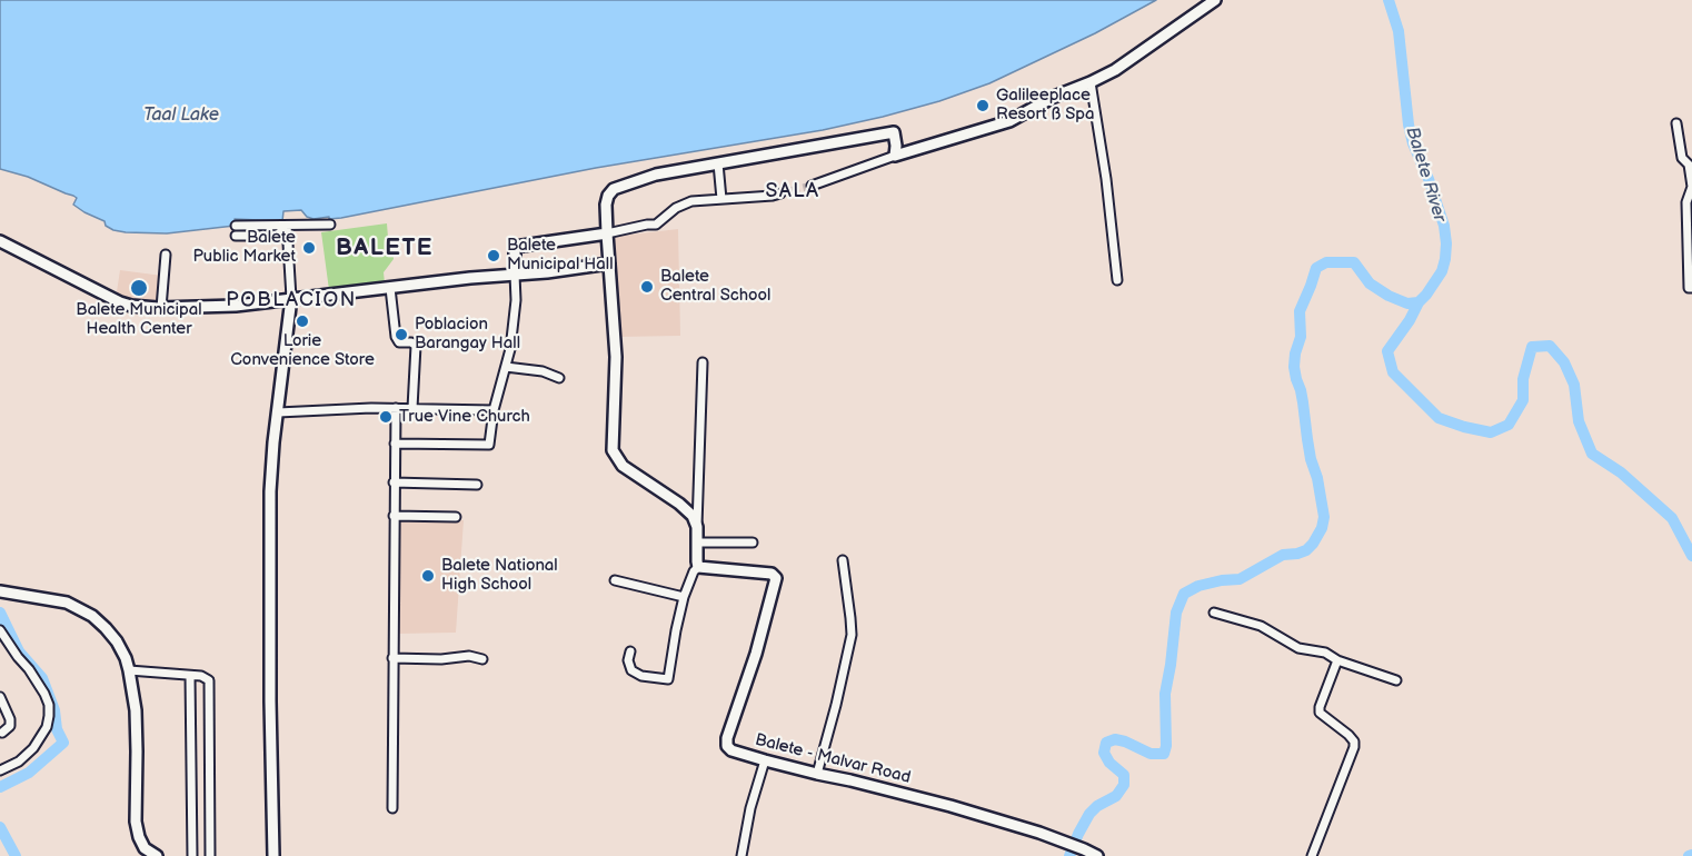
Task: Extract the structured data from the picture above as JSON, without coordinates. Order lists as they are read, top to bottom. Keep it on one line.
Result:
{"streets":{"main road":["Balete - Malvar Road"]},"districts":["SALA","BALETE","POBLACION"],"water":["Taal Lake","Balete River"],"places":["Galileeplace Resort ß Spa","Balete Public Market","Balete Municipal Hall","Balete Central School","Balete Municipal Health Center","Lorie Convenience Store","Poblacion Barangay Hall","True Vine Church","Balete National High School"]}
